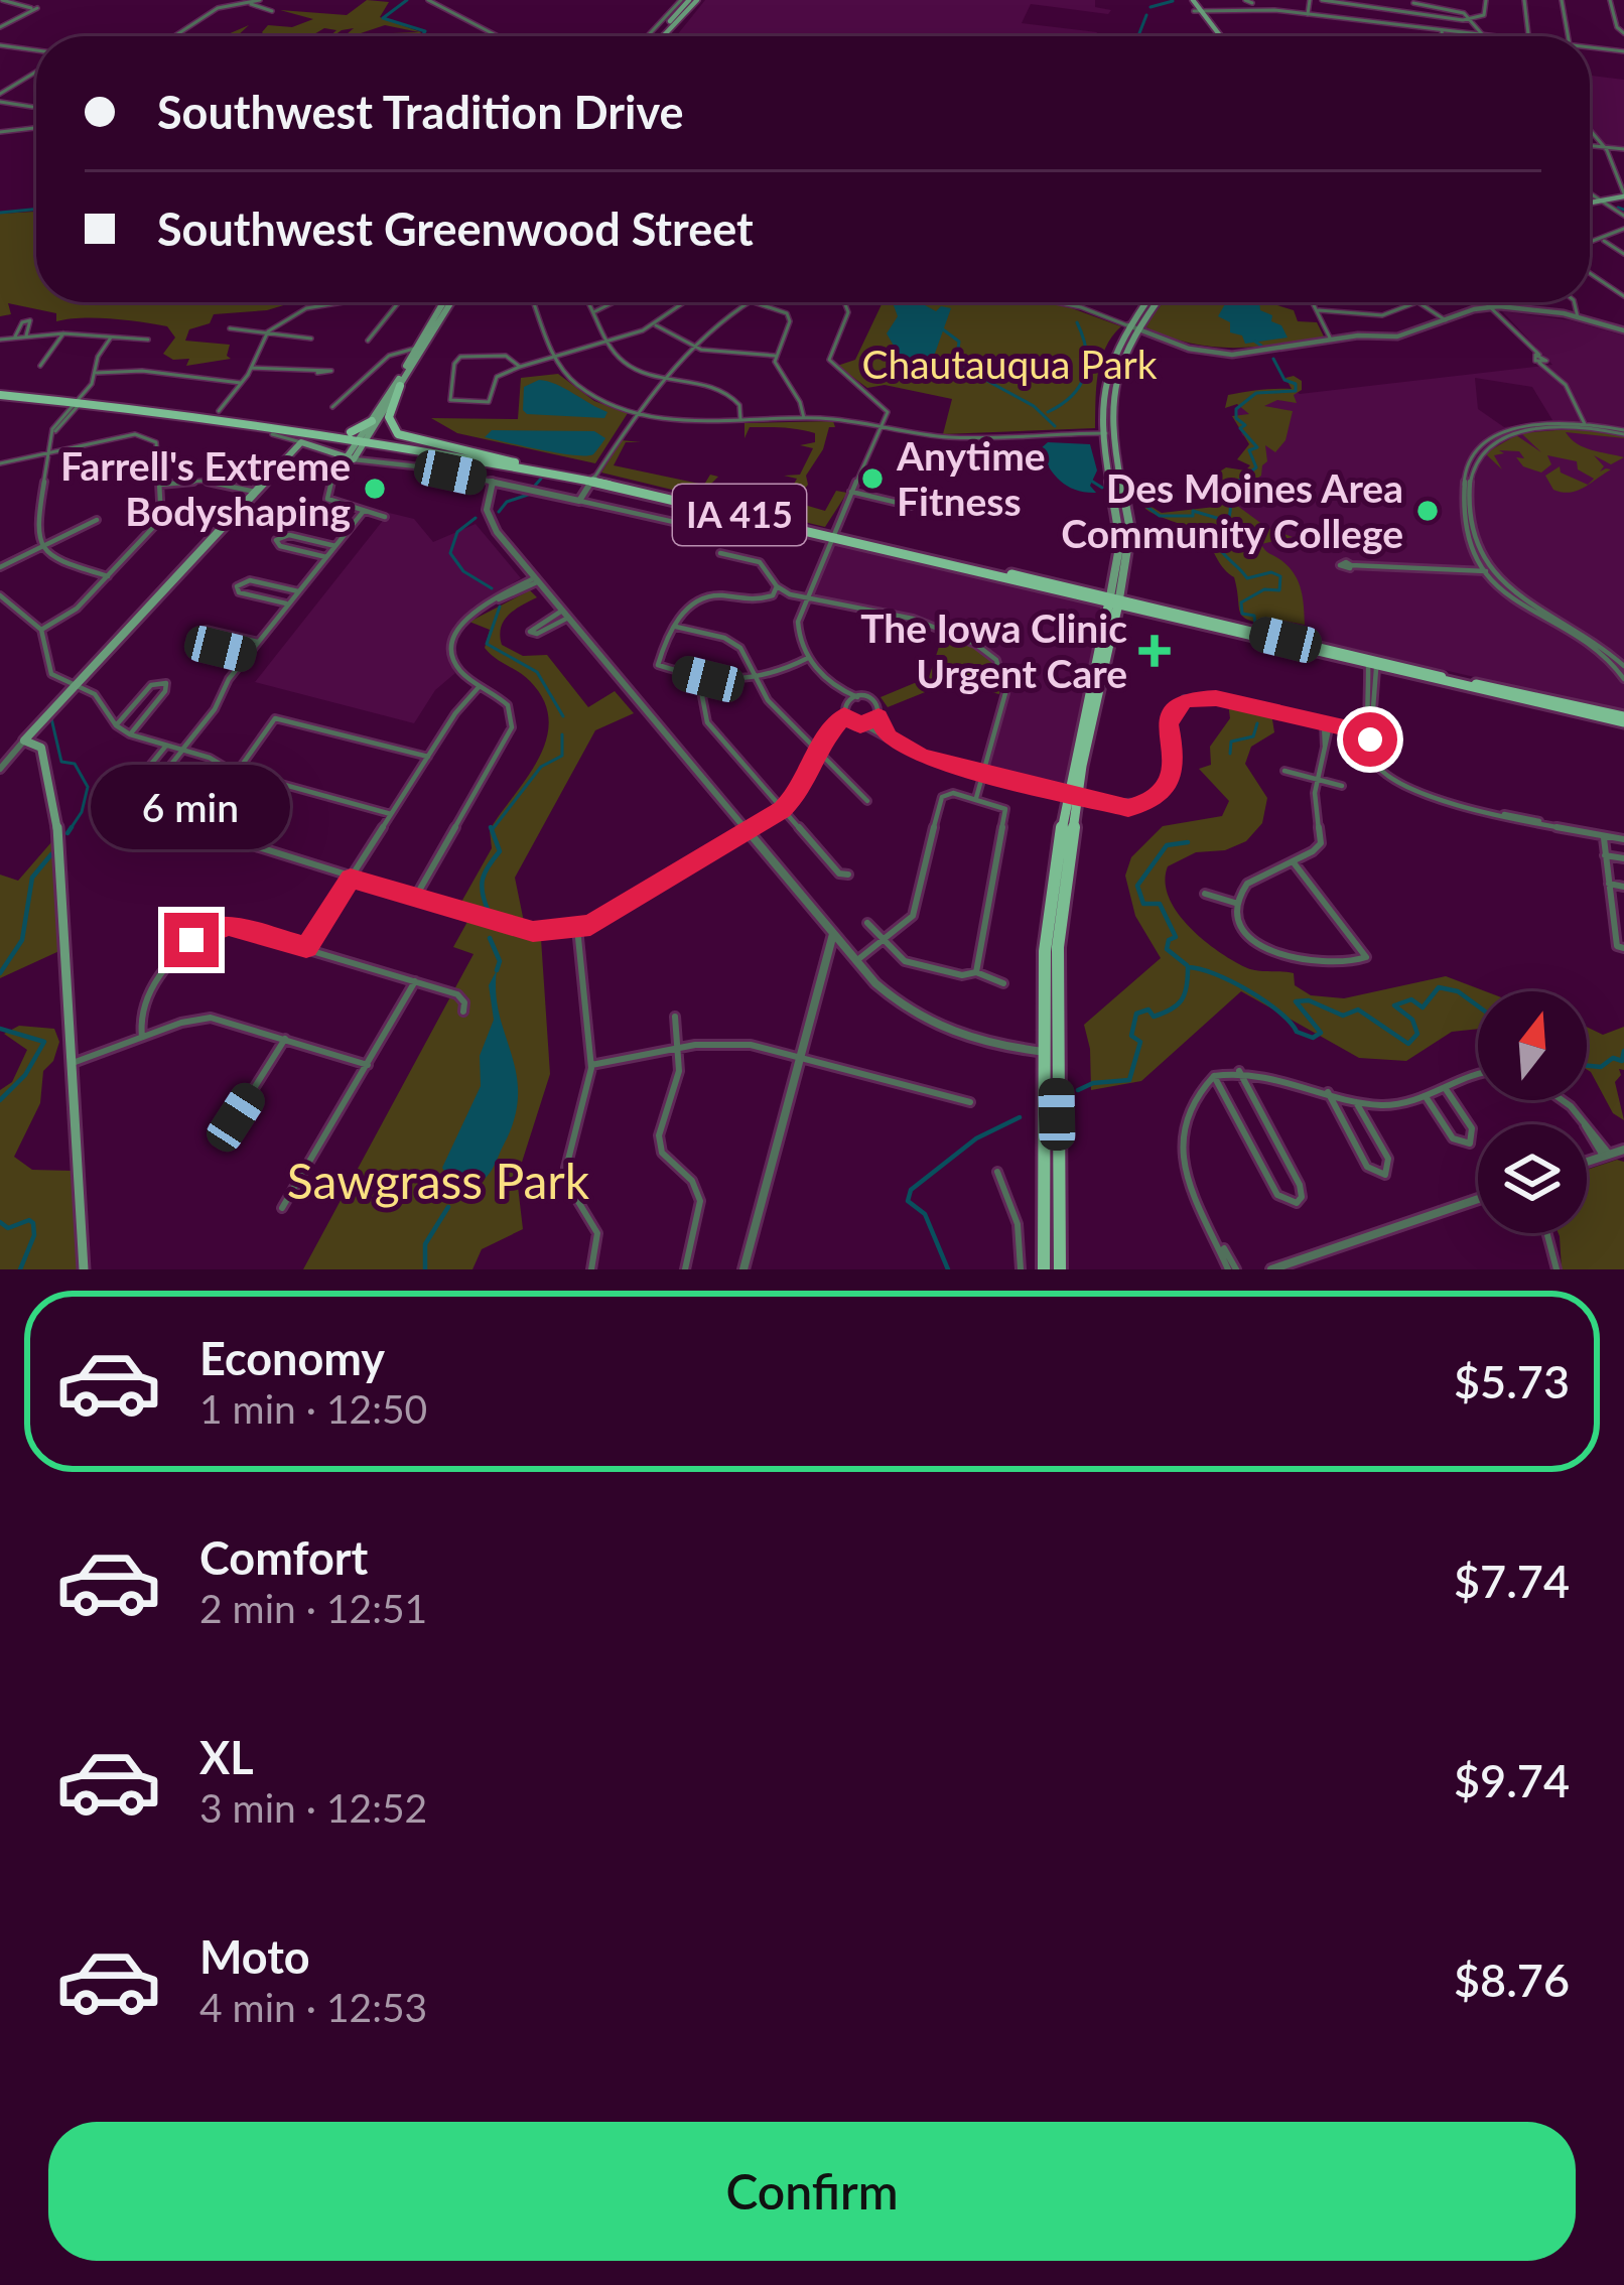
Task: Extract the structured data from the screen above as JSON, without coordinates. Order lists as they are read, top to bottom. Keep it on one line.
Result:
{"streets":{"main road":["IA 415"]},"parks":["Chautauqua Park","Sawgrass Park"],"places":{"other":["Anytime Fitness","Farrell's Extreme Bodyshaping","Des Moines Area Community College"],"health":["The Iowa Clinic Urgent Care"]},"north":"top","page":{"banner":["Southwest Tradition Drive","Southwest Greenwood Street"],"bubble":"6 min","list":[{"name":"Economy","note":"1 min · 12:50","value":"$5.73"},{"name":"Comfort","note":"2 min · 12:51","value":"$7.74"},{"name":"XL","note":"3 min · 12:52","value":"$9.74"},{"name":"Moto","note":"4 min · 12:53","value":"$8.76"}],"buttons":"Confirm"}}
